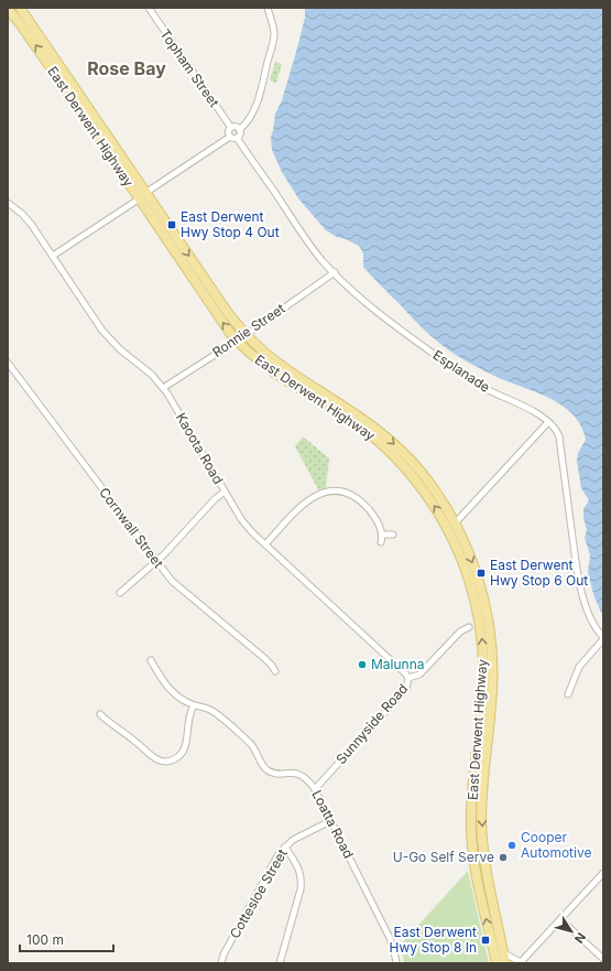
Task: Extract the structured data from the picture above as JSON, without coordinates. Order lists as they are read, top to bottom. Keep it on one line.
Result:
{"streets":{"main road":["East Derwent Highway"],"street":["Topham Street","Ronnie Street","Esplanade","Kaoota Road","Cornwall Street","Sunnyside Road","Loatta Road","Cottesloe Street"]},"crossings":[["Topham Street","Esplanade"],["East Derwent Highway","Ronnie Street"],["Ronnie Street","Esplanade"],["Ronnie Street","Kaoota Road"],["Kaoota Road","Sunnyside Road"],["Sunnyside Road","Loatta Road"],["Loatta Road","Cottesloe Street"]],"districts":["Rose Bay"],"places":{"transit":["East Derwent Hwy Stop 4 Out","East Derwent Hwy Stop 6 Out","East Derwent Hwy Stop 8 In"],"other":["Malunna","Cooper Automotive","U-Go Self Serve"]},"scale_bar":"100 m","north":"bottom right"}
